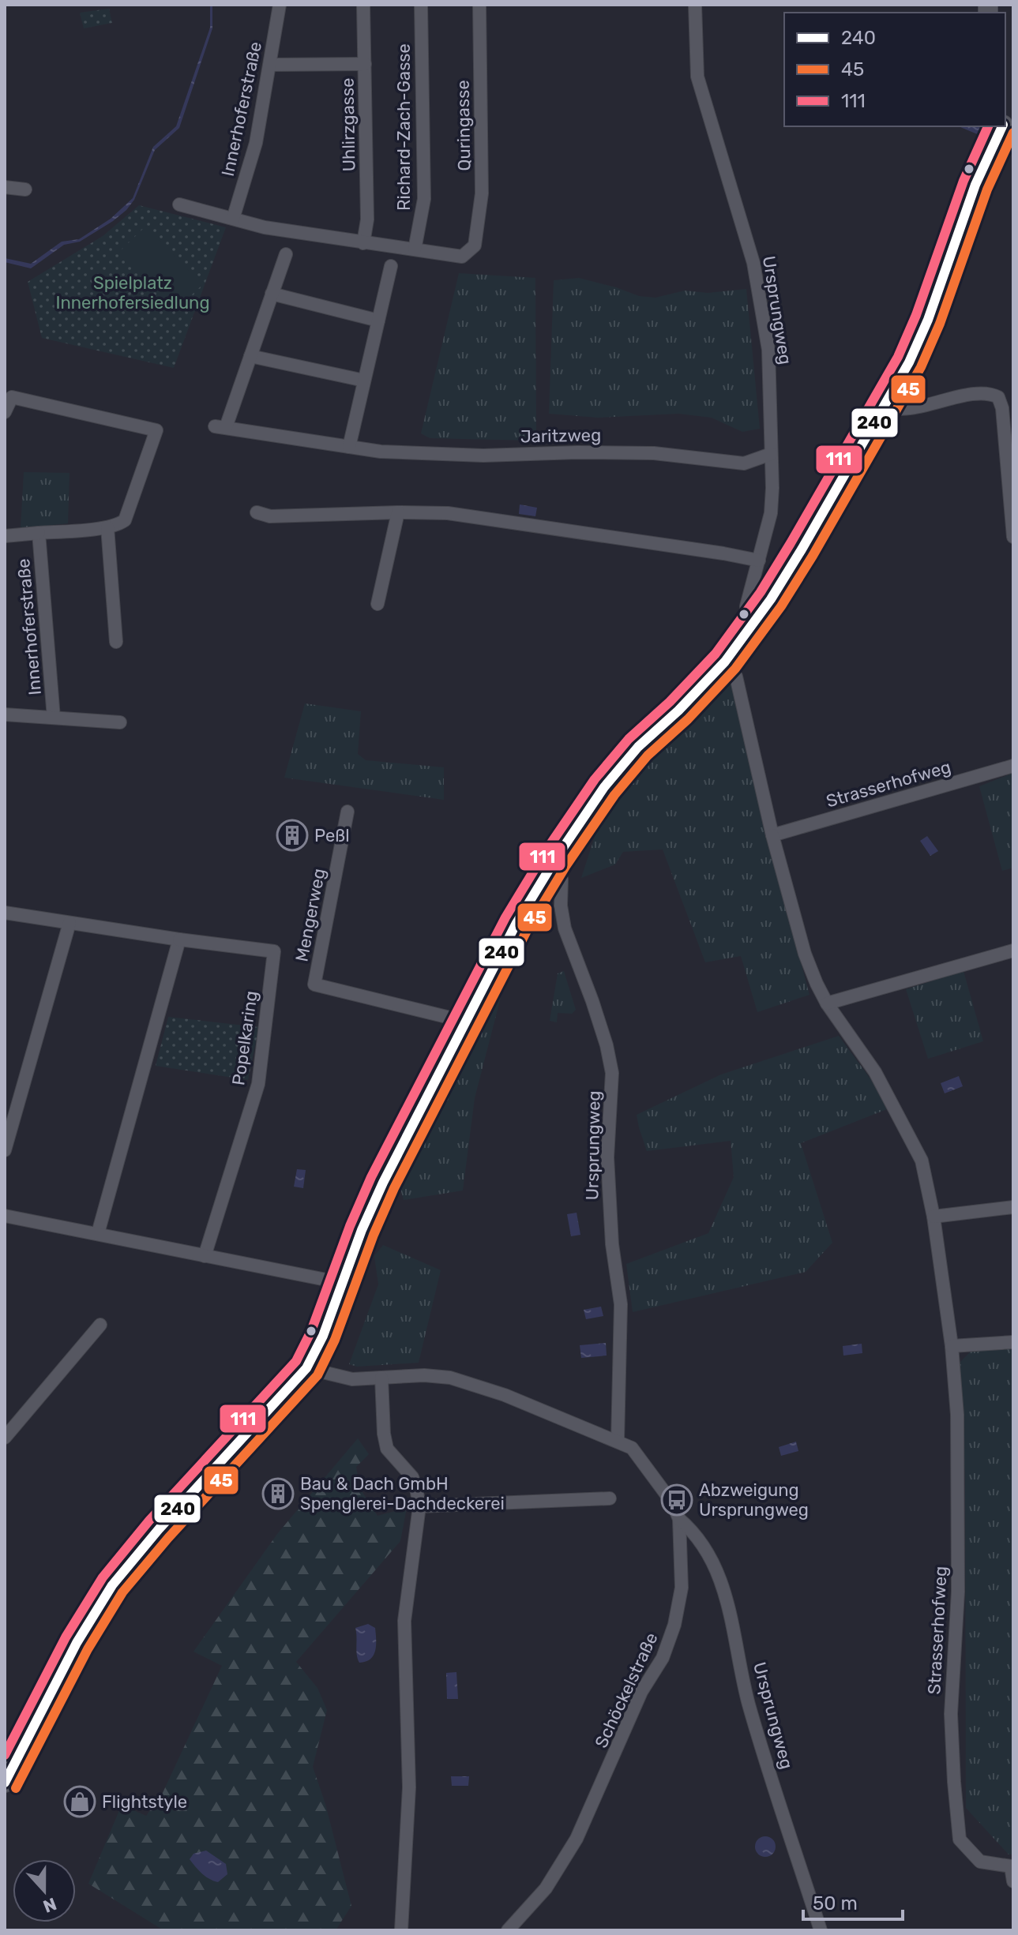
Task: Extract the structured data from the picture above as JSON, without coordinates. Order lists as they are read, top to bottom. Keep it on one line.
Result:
{"streets":{"street":["Innerhoferstraße","Uhlirzgasse","Quringasse","Richard-Zach-Gasse","Ursprungweg","Jaritzweg","Strasserhofweg","Mengerweg","Popelkaring","Schöckelstraße"]},"crossings":[["Quringasse","Richard-Zach-Gasse"],["Ursprungweg","Jaritzweg"],["Ursprungweg","Schöckelstraße"]],"parks":["Spielplatz Innerhofersiedlung"],"places":{"building":["Peßl","Bau & Dach GmbH Spenglerei-Dachdeckerei"],"bus stop":["Abzweigung Ursprungweg"],"shop":["Flightstyle"]},"lines":["transit line 240","transit line 111","transit line 45"],"legend":["240","45","111"],"scale_bar":"50 m","north":"bottom"}
